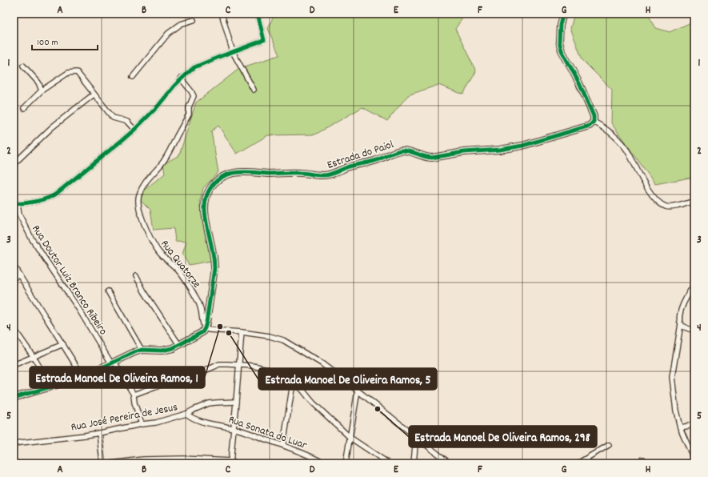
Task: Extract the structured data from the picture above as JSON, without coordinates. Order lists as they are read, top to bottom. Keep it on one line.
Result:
{"streets":{"street":["Estrada do Paiol","Rua Quatorze","Rua Doutor Luiz Branco Ribeiro","Rua José Pereira de Jesus","Rua Sonata do Luar"]},"crossings":[["Estrada do Paiol","Rua Quatorze"],["Rua Doutor Luiz Branco Ribeiro","Rua José Pereira de Jesus"],["Rua José Pereira de Jesus","Rua Sonata do Luar"]],"places":["Estrada Manoel De Oliveira Ramos, 1","Estrada Manoel De Oliveira Ramos, 5","Estrada Manoel De Oliveira Ramos, 298"],"scale_bar":"100 m","grid":{"columns":["A","B","C","D","E","F","G","H"],"rows":["1","2","3","4","5"]}}
